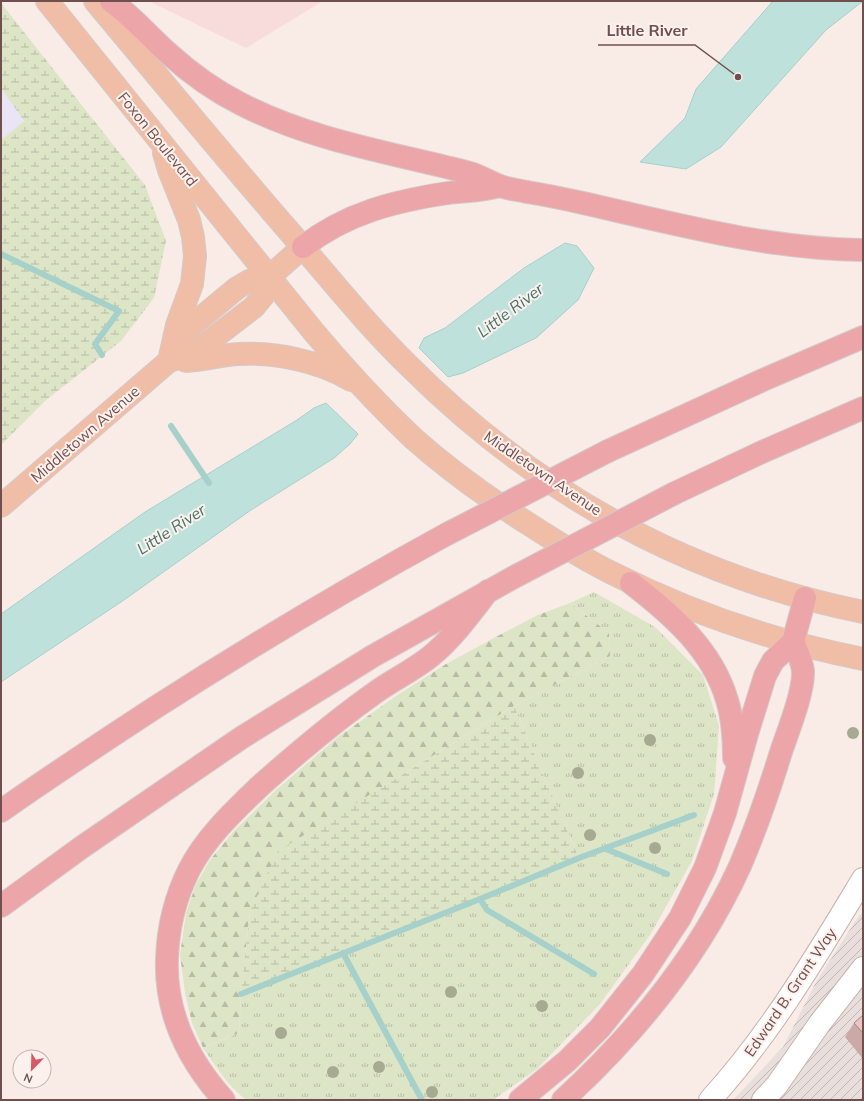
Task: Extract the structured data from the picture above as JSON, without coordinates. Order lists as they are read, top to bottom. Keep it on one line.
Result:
{"streets":{"main road":["Foxon Boulevard","Middletown Avenue"],"street":["Edward B. Grant Way"]},"crossings":[["Foxon Boulevard","Middletown Avenue"]],"water":["Little River"],"places":["Little River"],"north":"bottom left"}
